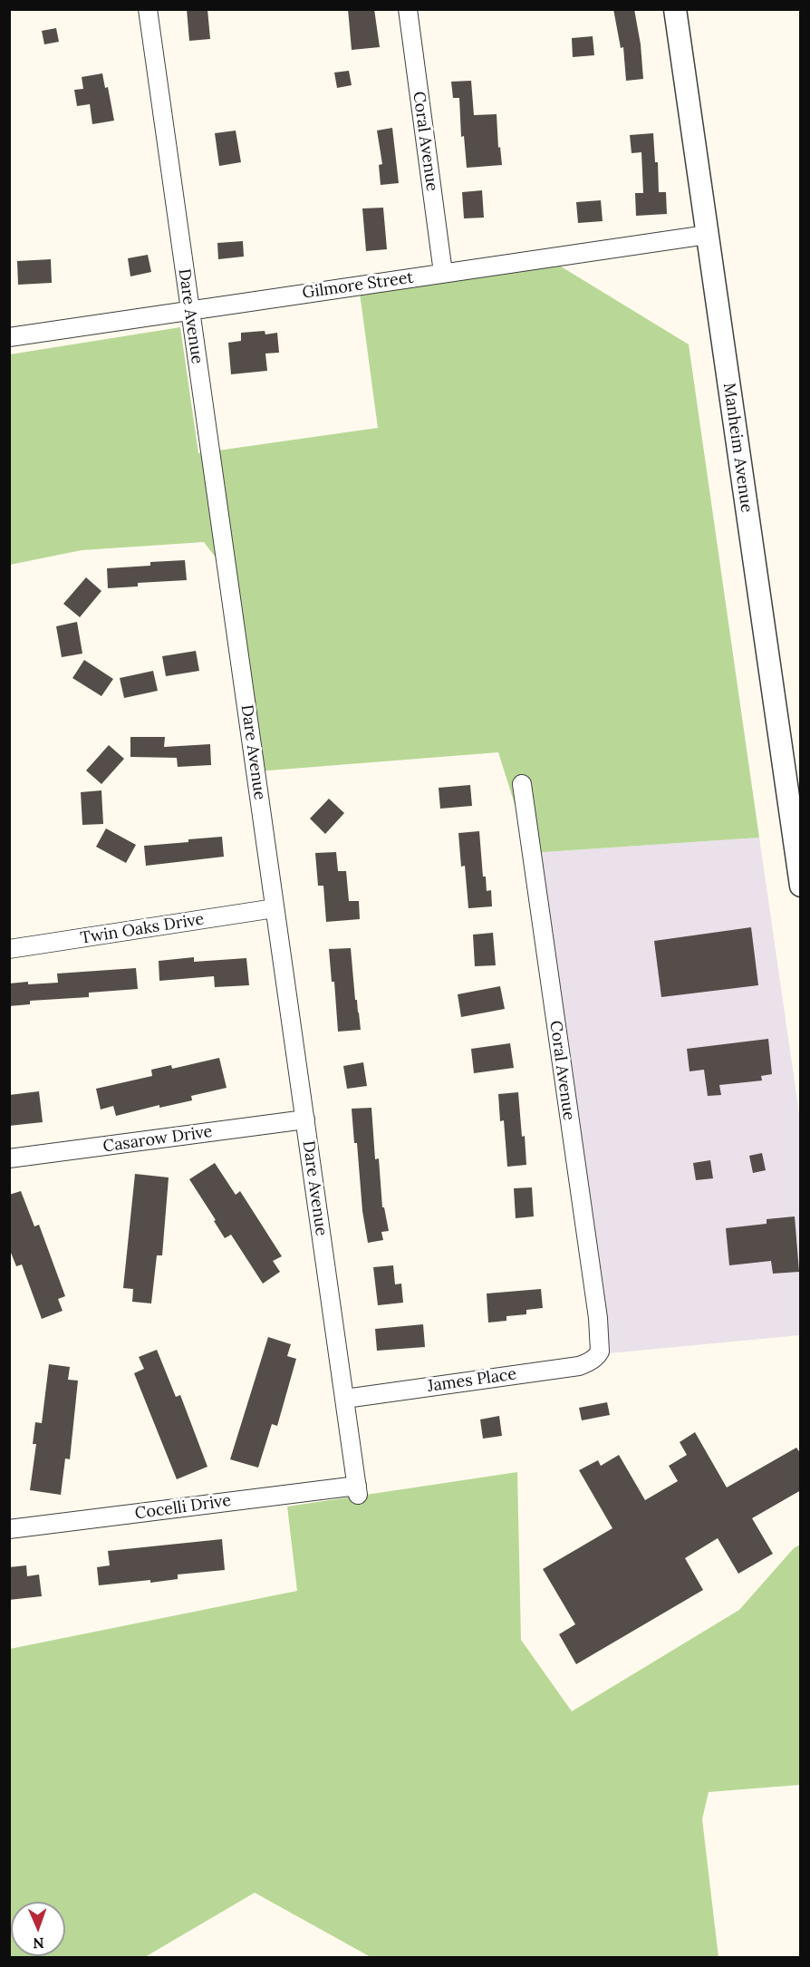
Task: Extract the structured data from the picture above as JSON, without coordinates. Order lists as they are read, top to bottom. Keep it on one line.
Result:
{"streets":{"street":["Coral Avenue","Gilmore Street","Dare Avenue","Manheim Avenue","Twin Oaks Drive","Casarow Drive","James Place","Cocelli Drive"]},"crossings":[["Coral Avenue","Gilmore Street"],["Coral Avenue","James Place"],["Gilmore Street","Dare Avenue"],["Gilmore Street","Manheim Avenue"],["Dare Avenue","Twin Oaks Drive"],["Dare Avenue","Casarow Drive"],["Dare Avenue","James Place"],["Dare Avenue","Cocelli Drive"]],"north":"bottom"}
